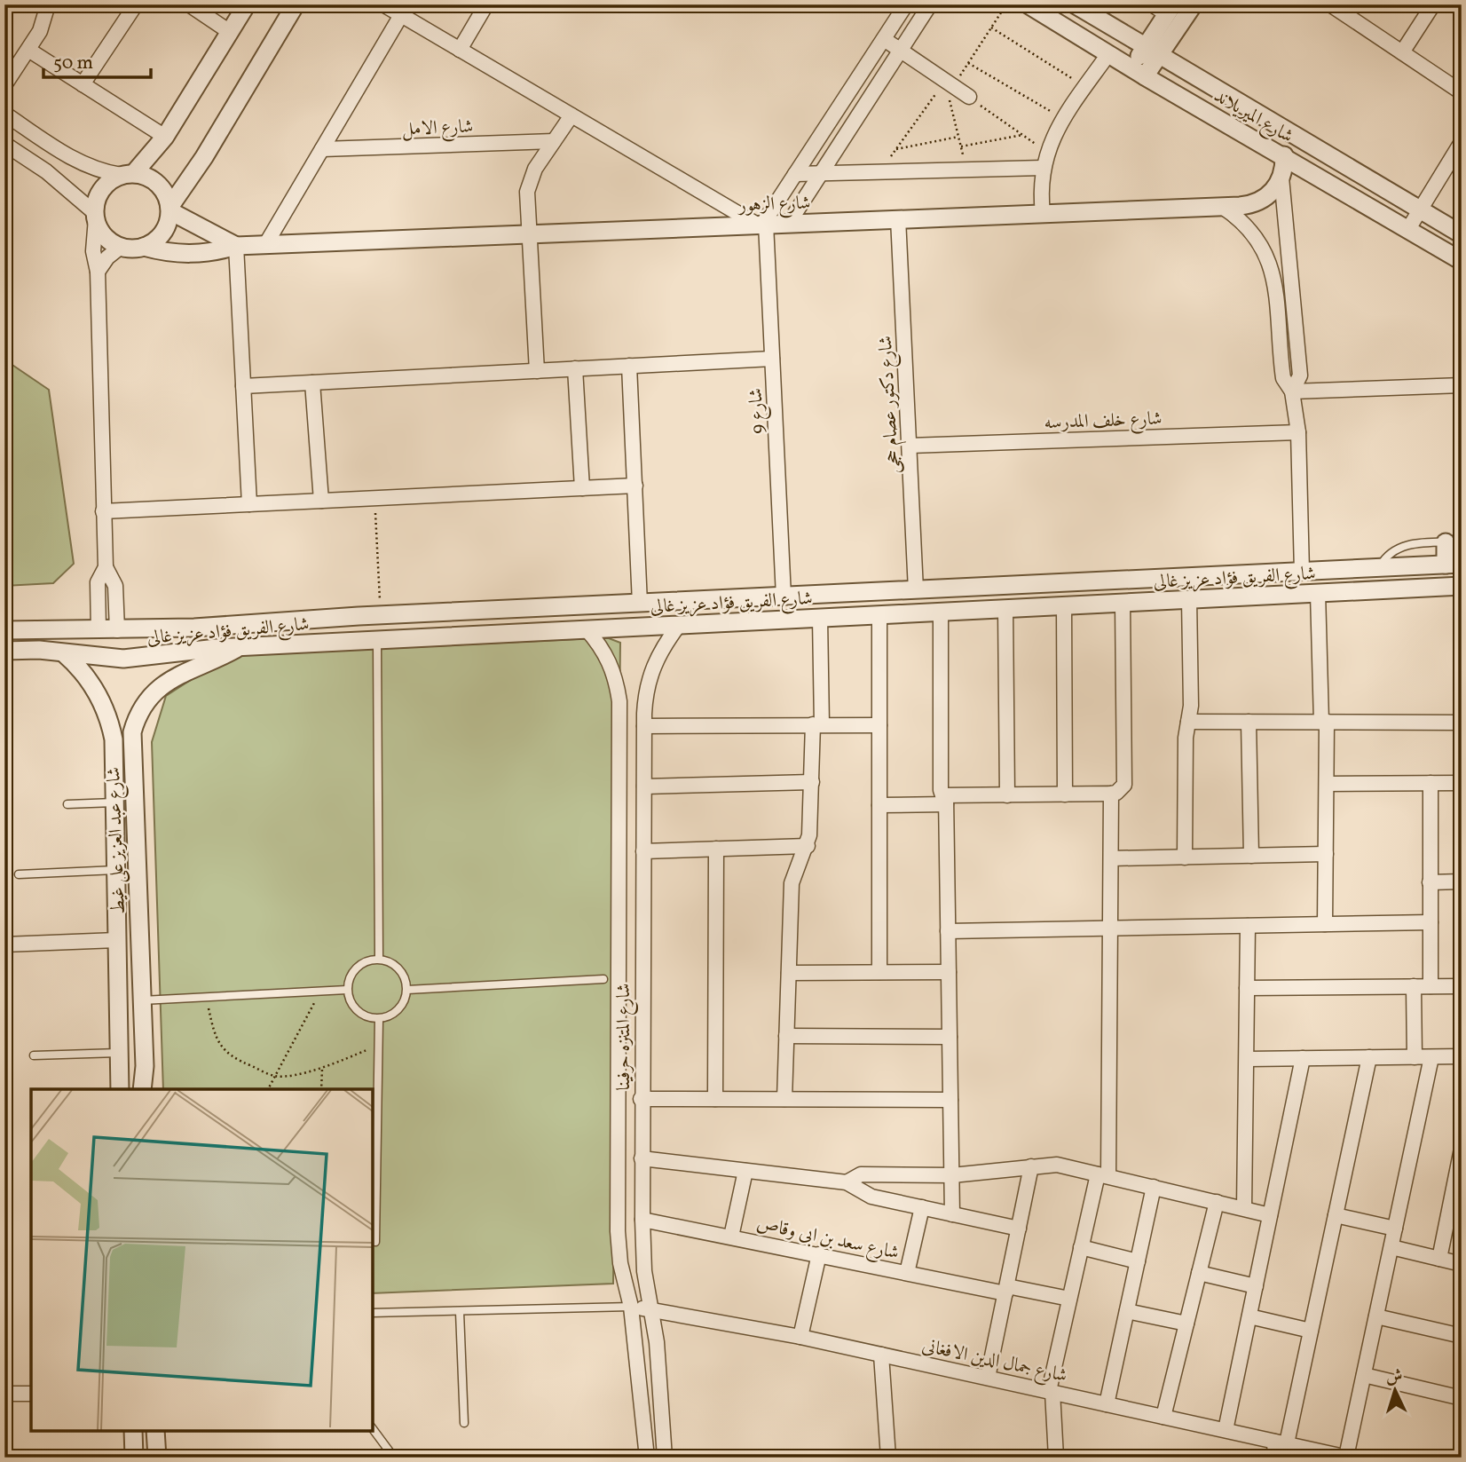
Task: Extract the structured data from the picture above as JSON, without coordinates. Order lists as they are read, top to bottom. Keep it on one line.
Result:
{"streets":{"street":["شارع الميريلاند","شارع الامل","شارع الزهور","شارع دكتور عصام حجى","شارع 9","شارع خلف المدرسه","شارع الفريق فؤاد عزيز غالى","شارع عبد العزيز على غيط","شارع المتنزه حرفينا","شارع سعد بن ابى وقاص","شارع جمال الدين الافغانى"]},"crossings":[["شارع الزهور","شارع دكتور عصام حجى"],["شارع الزهور","شارع 9"],["شارع دكتور عصام حجى","شارع خلف المدرسه"],["شارع دكتور عصام حجى","شارع الفريق فؤاد عزيز غالى"],["شارع 9","شارع الفريق فؤاد عزيز غالى"],["شارع الفريق فؤاد عزيز غالى","شارع عبد العزيز على غيط"],["شارع الفريق فؤاد عزيز غالى","شارع المتنزه حرفينا"],["شارع المتنزه حرفينا","شارع سعد بن ابى وقاص"],["شارع المتنزه حرفينا","شارع جمال الدين الافغانى"]],"scale_bar":"50 m","north":"top"}
